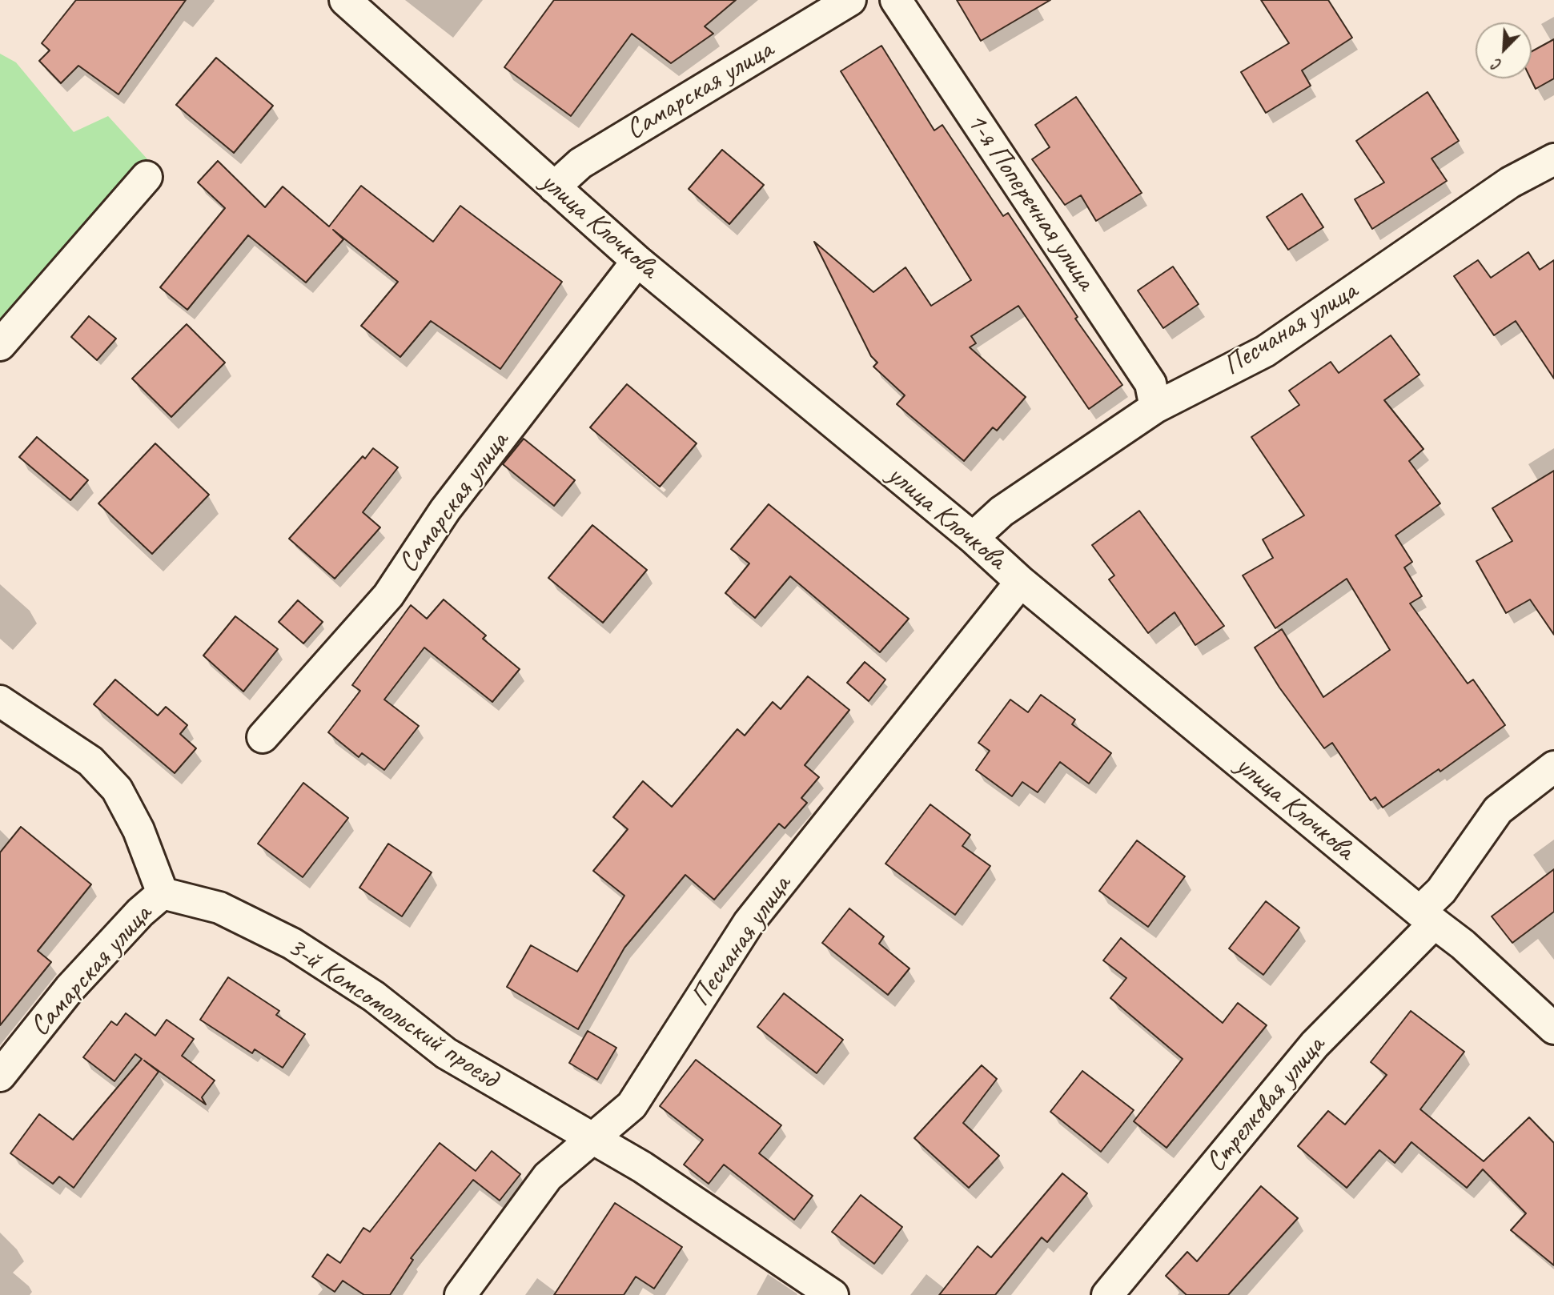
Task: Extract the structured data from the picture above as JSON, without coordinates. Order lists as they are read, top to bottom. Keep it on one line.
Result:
{"streets":{"street":["Самарская улица","1-я Поперечная улица","улица Клочкова","Песчаная улица","3-й Комсомольский проезд","Стрелковая улица"]},"crossings":[["Самарская улица","улица Клочкова"],["Самарская улица","3-й Комсомольский проезд"],["1-я Поперечная улица","Песчаная улица"],["улица Клочкова","Песчаная улица"],["улица Клочкова","Стрелковая улица"],["Песчаная улица","3-й Комсомольский проезд"]],"north":"bottom left"}
